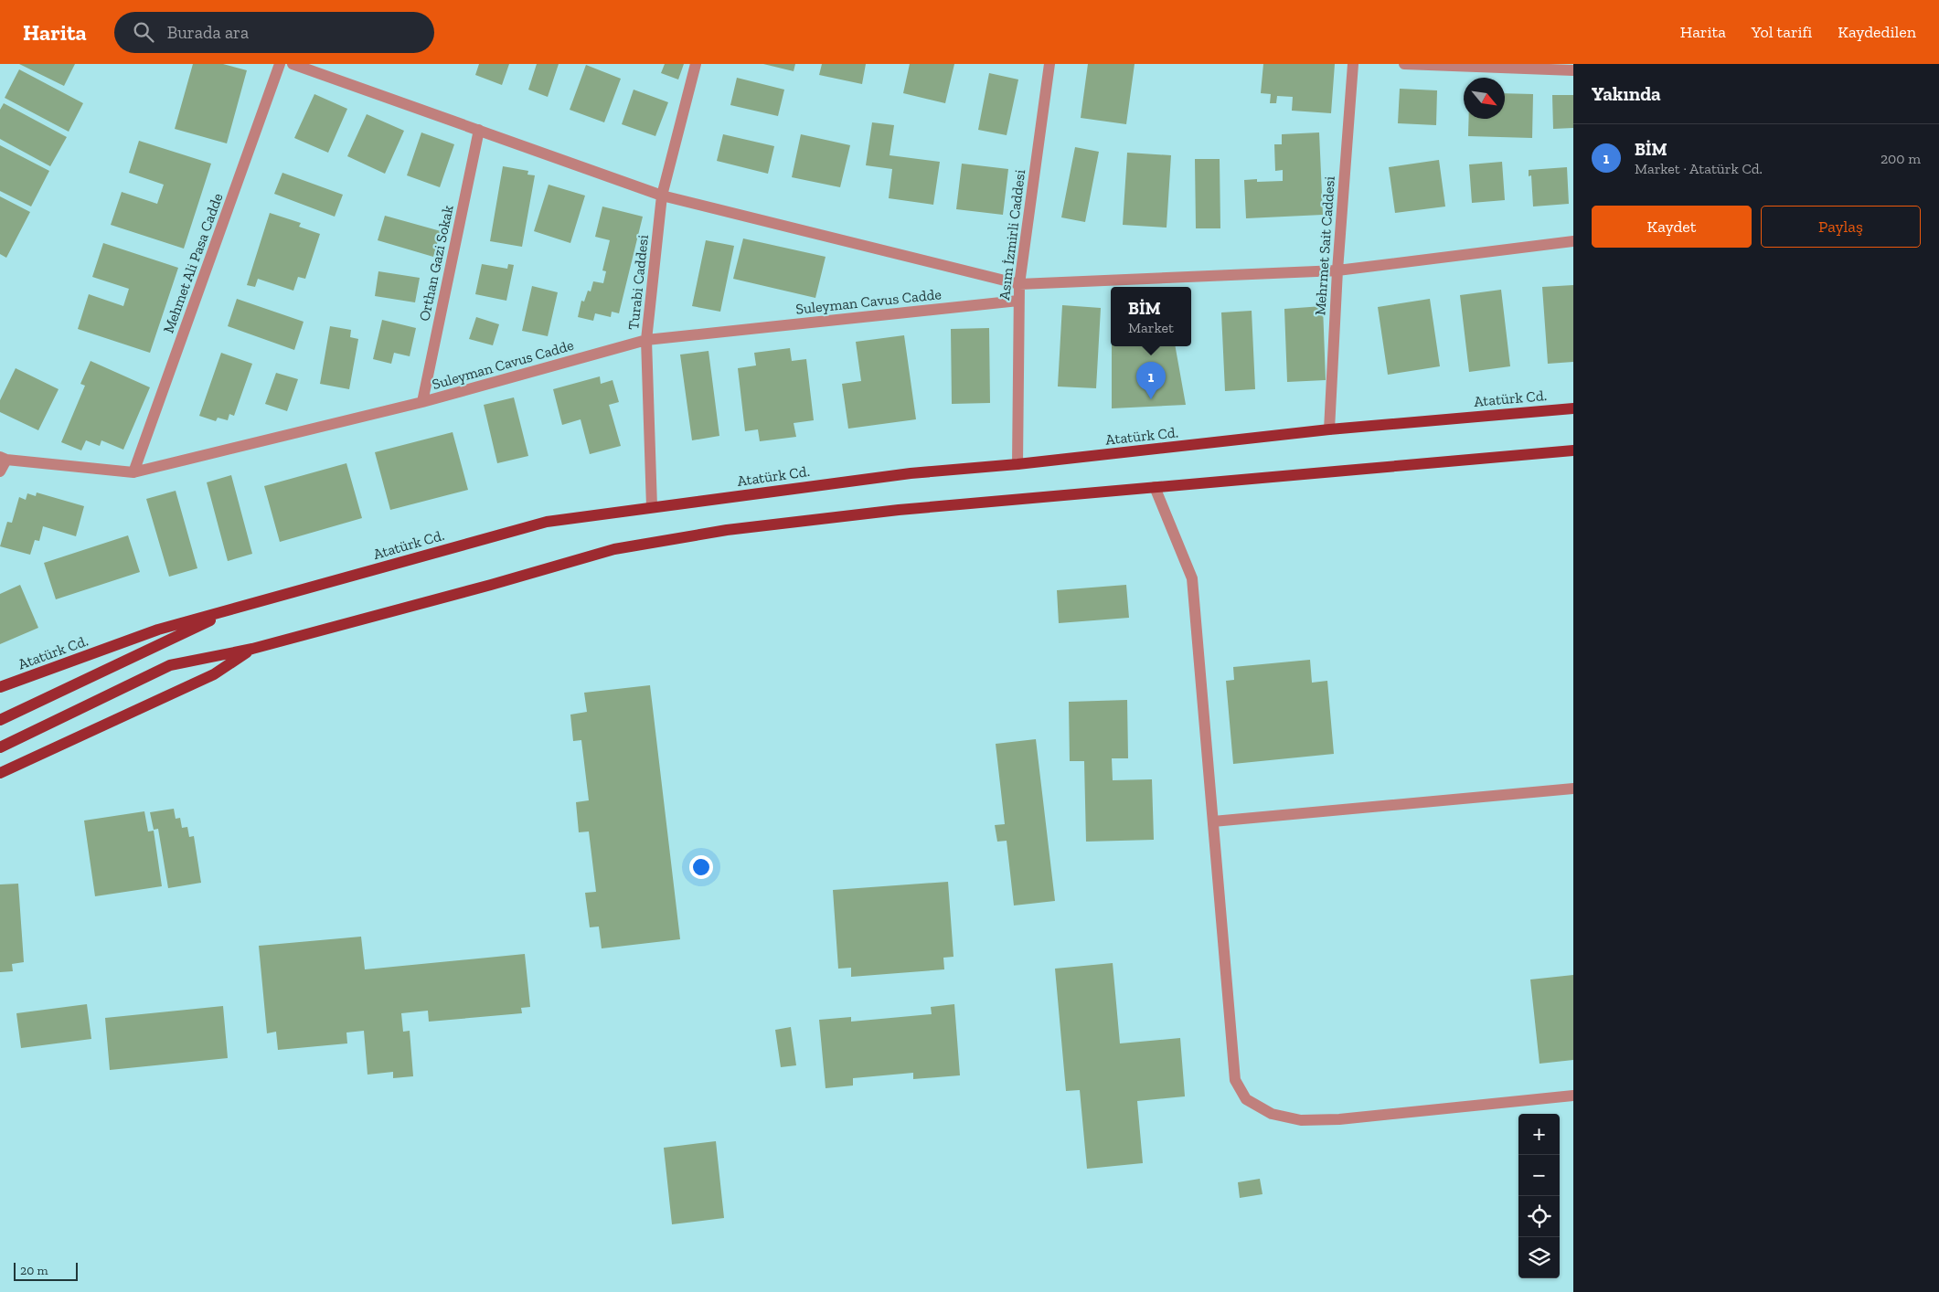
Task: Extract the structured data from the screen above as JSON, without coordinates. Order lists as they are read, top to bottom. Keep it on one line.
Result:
{"streets":{"main road":["Atatürk Cd."],"street":["Asım İzmirli Caddesi","Mehrmet Sait Caddesi","Mehmet Ali Pasa Cadde","Orthan Gazi Sokak","Turabi Caddesi","Suleyman Cavus Cadde"]},"crossings":[["Asım İzmirli Caddesi","Suleyman Cavus Cadde"],["Asım İzmirli Caddesi","Atatürk Cd."],["Mehrmet Sait Caddesi","Atatürk Cd."],["Mehmet Ali Pasa Cadde","Suleyman Cavus Cadde"],["Orthan Gazi Sokak","Suleyman Cavus Cadde"],["Turabi Caddesi","Suleyman Cavus Cadde"],["Turabi Caddesi","Atatürk Cd."]],"scale_bar":"20 m","north":"bottom right","page":{"header":"Harita","search":"Burada ara","nav":["Harita","Yol tarifi","Kaydedilen"],"heading":"Yakında","list":[{"mark":"1","name":"BİM","note":"Market · Atatürk Cd.","value":"200 m"}],"buttons":["Kaydet","Paylaş"],"popup":["BİM","Market"],"pins":"1","map_buttons":["+","−"],"scale":"20 m"}}
